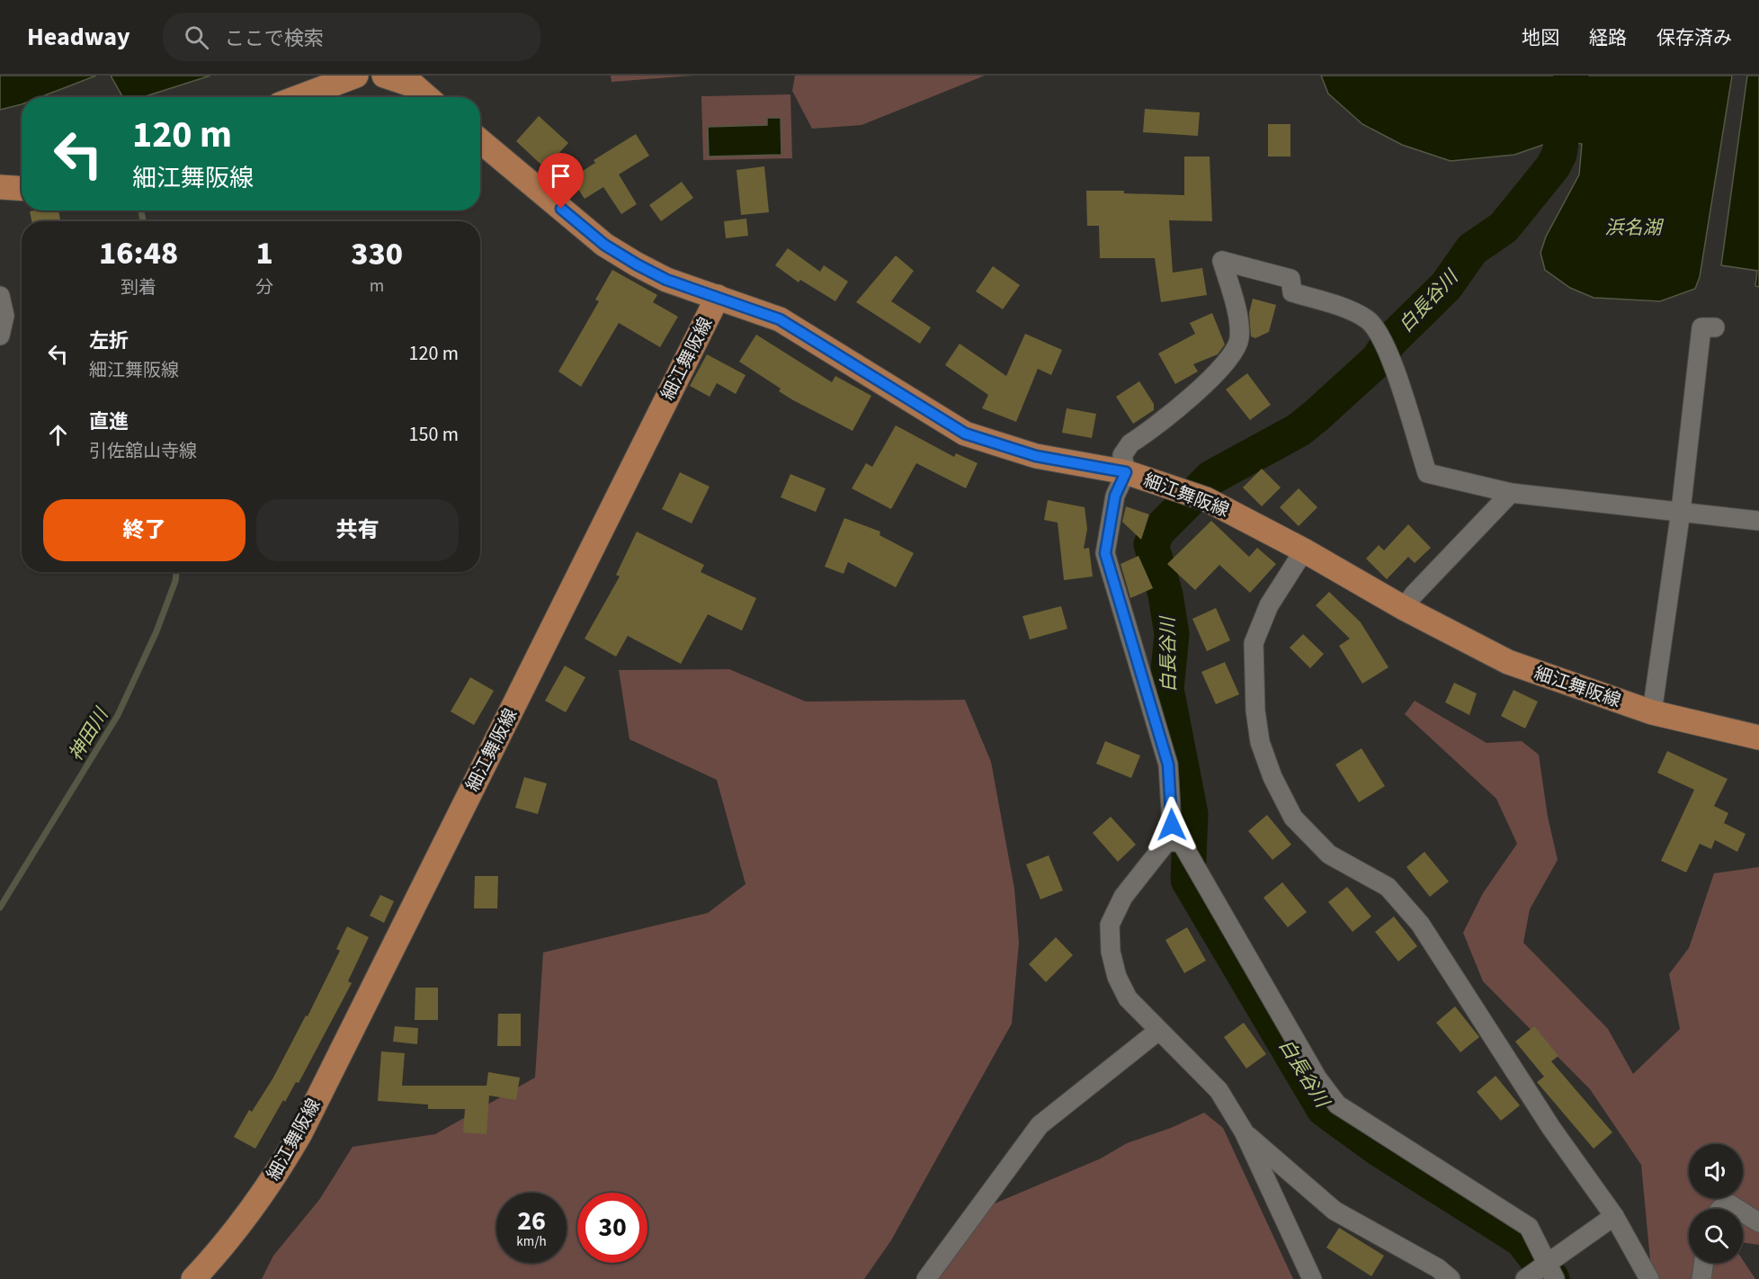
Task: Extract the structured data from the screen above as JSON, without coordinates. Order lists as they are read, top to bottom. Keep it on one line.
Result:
{"streets":{"main road":["細江舞阪線"]},"water":["浜名湖","白長谷川","神田川"],"page":{"header":"Headway","search":"ここで検索","nav":["地図","経路","保存済み"],"turn":["120 m","細江舞阪線"],"eta":["16:48","到着","1","分","330","m"],"list":[{"name":"左折","note":"細江舞阪線","value":"120 m"},{"name":"直進","note":"引佐舘山寺線","value":"150 m"}],"buttons":["終了","共有"],"speed":"26 km/h","limit":"30"}}
